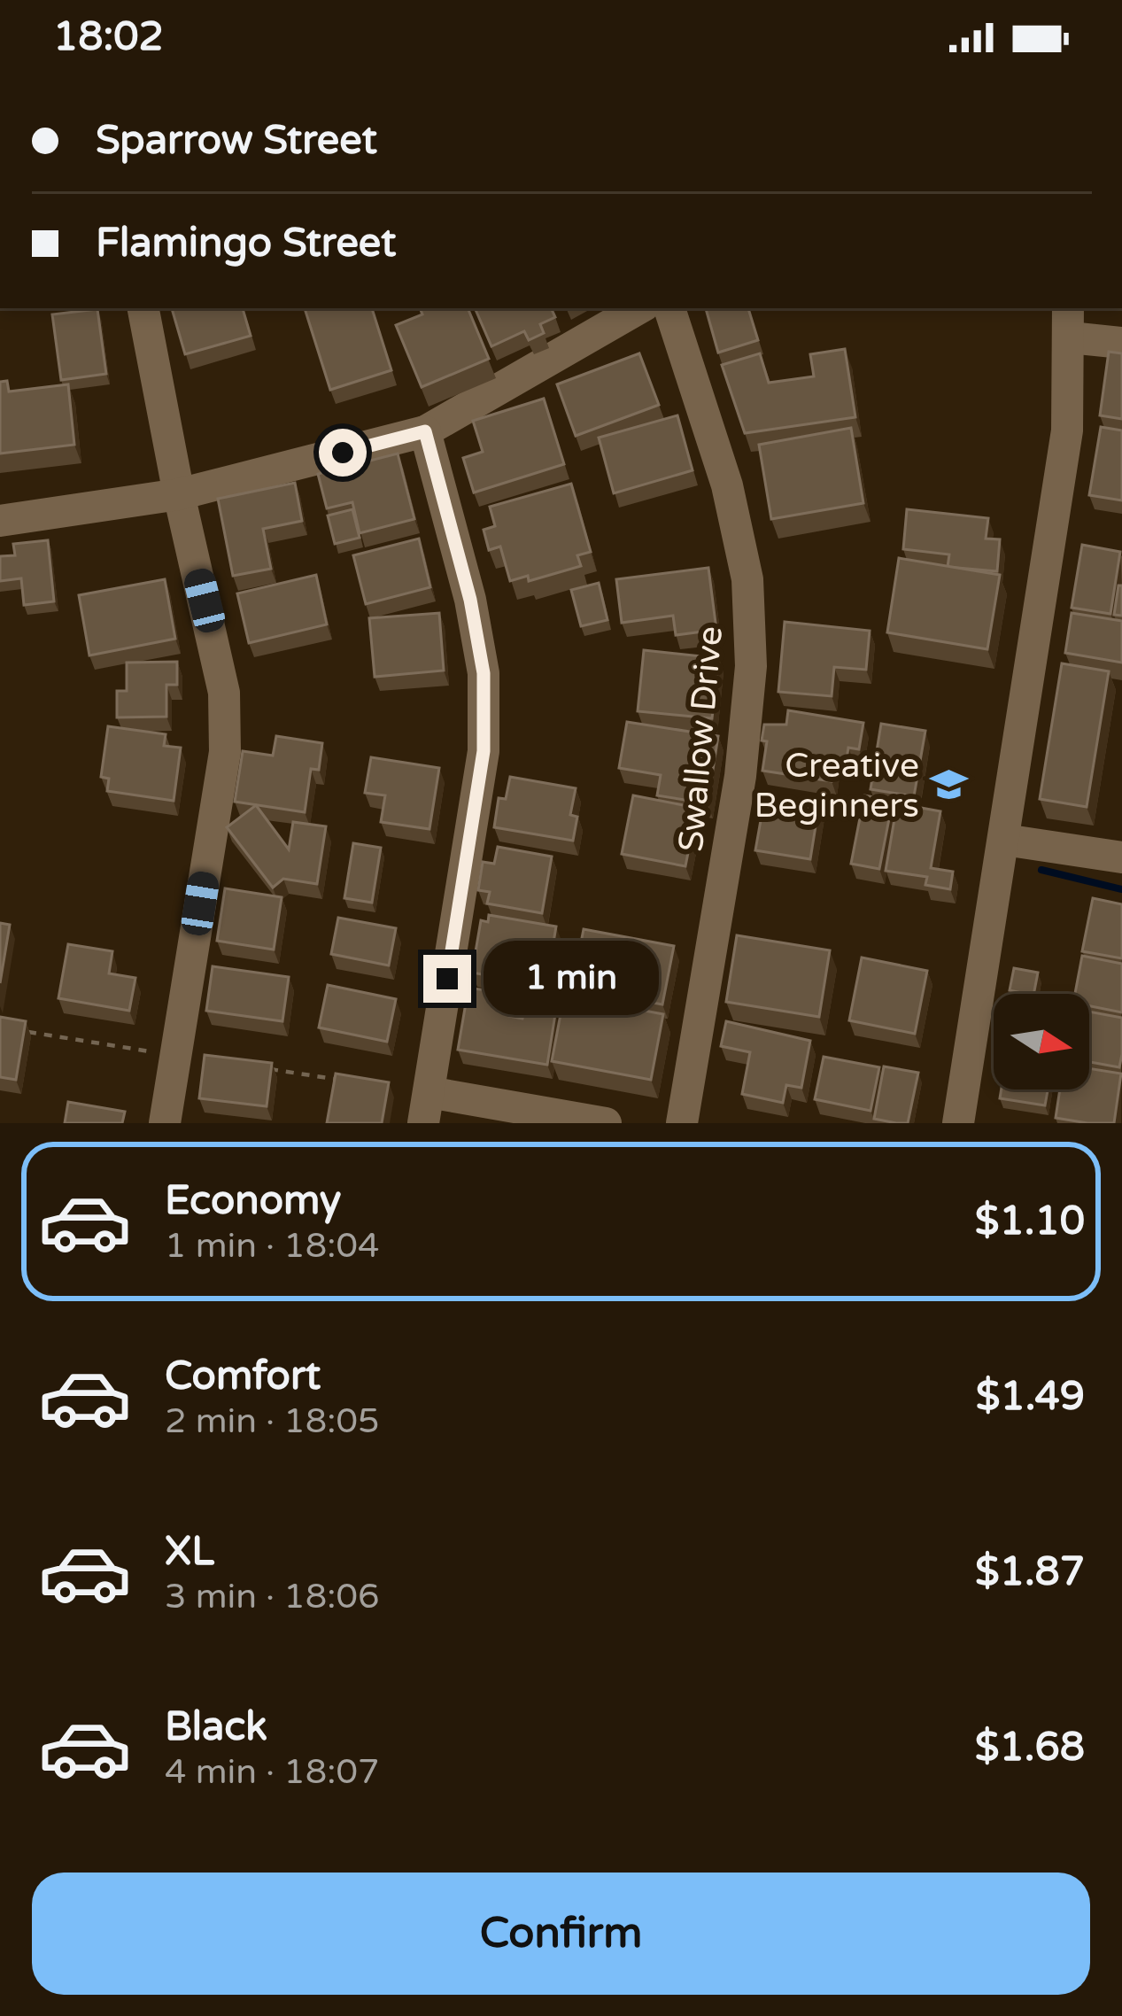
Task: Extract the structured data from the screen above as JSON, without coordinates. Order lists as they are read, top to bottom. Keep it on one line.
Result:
{"streets":{"street":["Swallow Drive"]},"places":{"school or university":["Creative Beginners"]},"north":"right","page":{"status":"18:02","banner":["Sparrow Street","Flamingo Street"],"bubble":"1 min","list":[{"name":"Economy","note":"1 min · 18:04","value":"$1.10"},{"name":"Comfort","note":"2 min · 18:05","value":"$1.49"},{"name":"XL","note":"3 min · 18:06","value":"$1.87"},{"name":"Black","note":"4 min · 18:07","value":"$1.68"}],"buttons":"Confirm"}}
